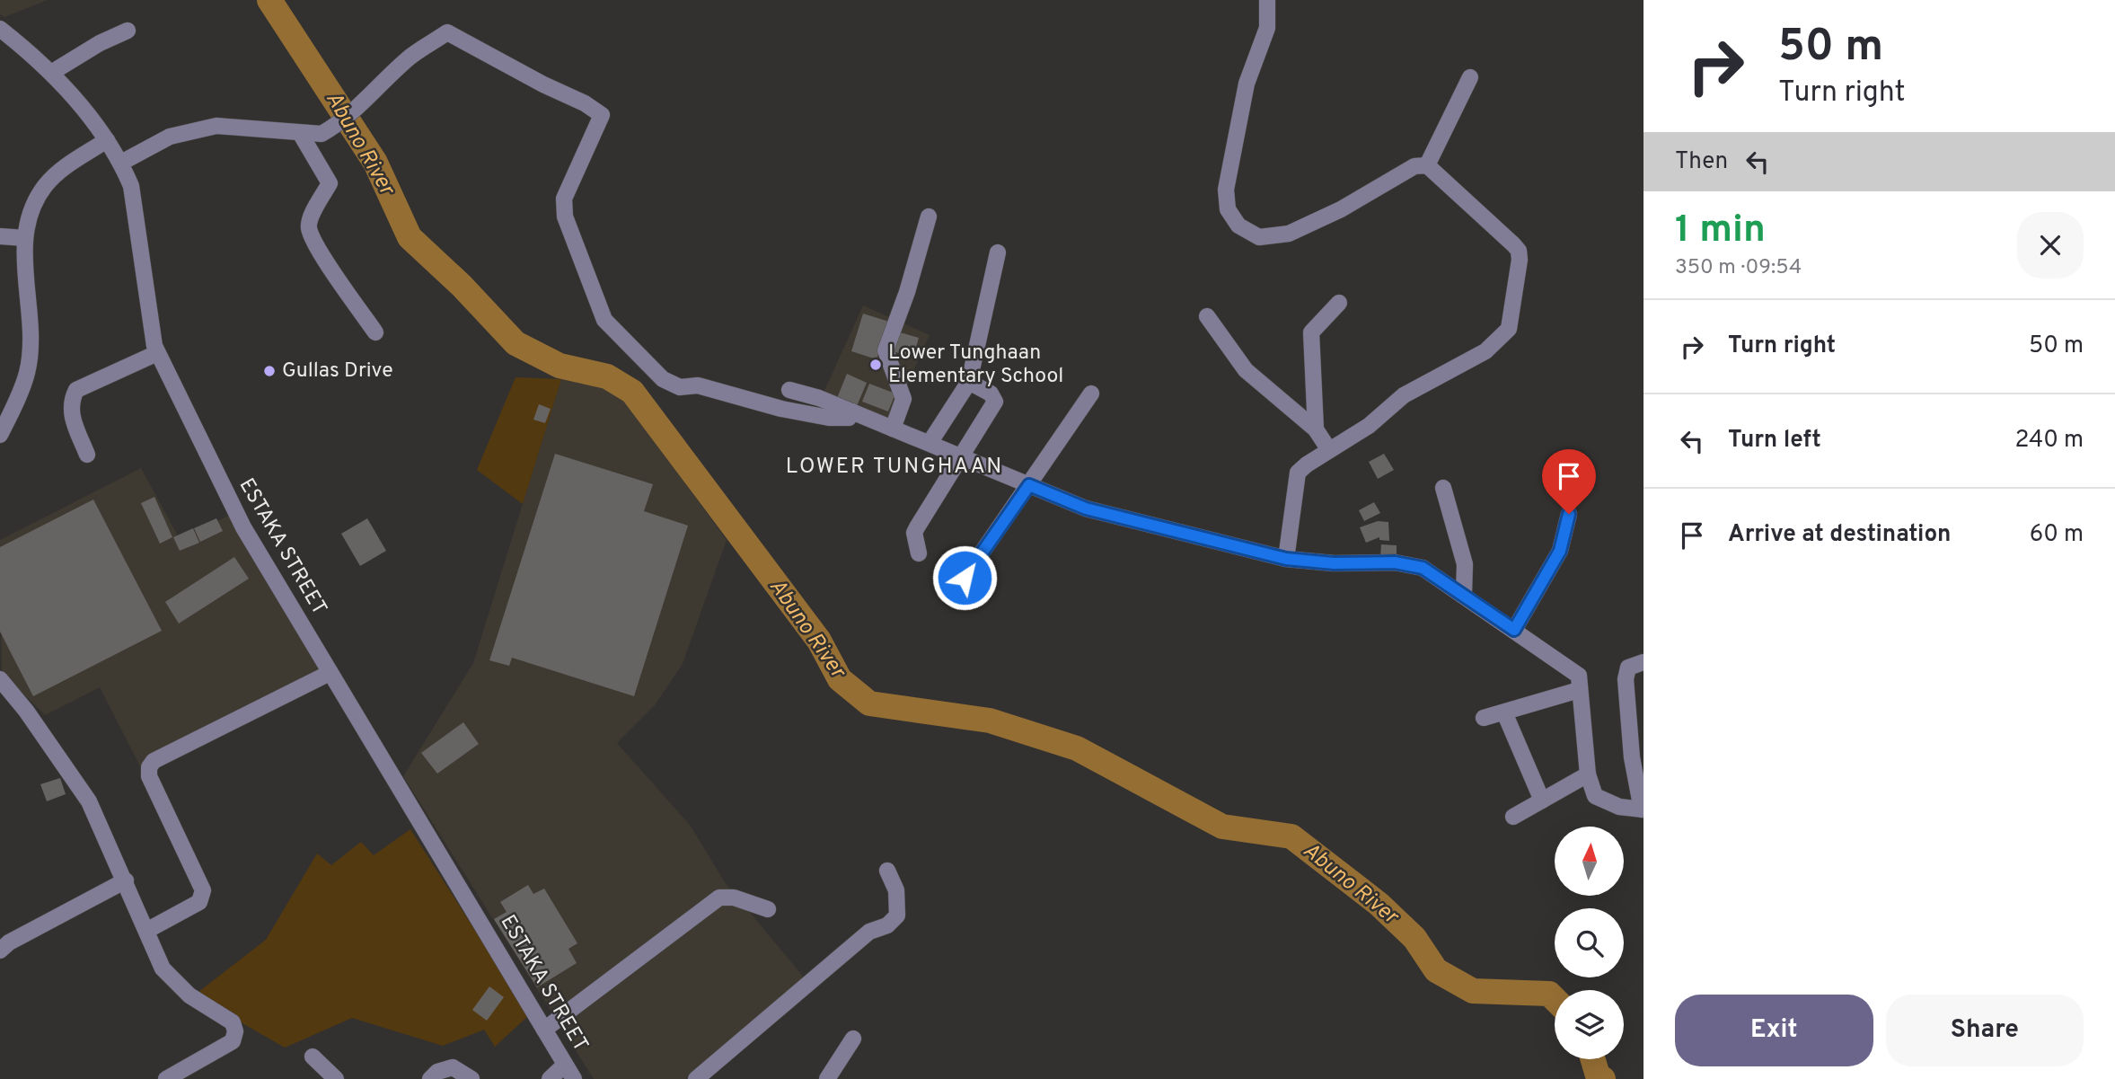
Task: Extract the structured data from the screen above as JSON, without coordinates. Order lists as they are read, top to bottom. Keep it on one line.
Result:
{"streets":{"street":["ESTAKA STREET"]},"districts":["LOWER TUNGHAAN"],"water":["Abuno River"],"places":["Lower Tunghaan Elementary School","Gullas Drive"],"north":"top","page":{"turn":["50 m","Turn right"],"then":"Then","heading":["1 min","350 m · 09:54"],"list":[{"name":"Turn right","value":"50 m"},{"name":"Turn left","value":"240 m"},{"name":"Arrive at destination","value":"60 m"}],"buttons":["Exit","Share"]}}
